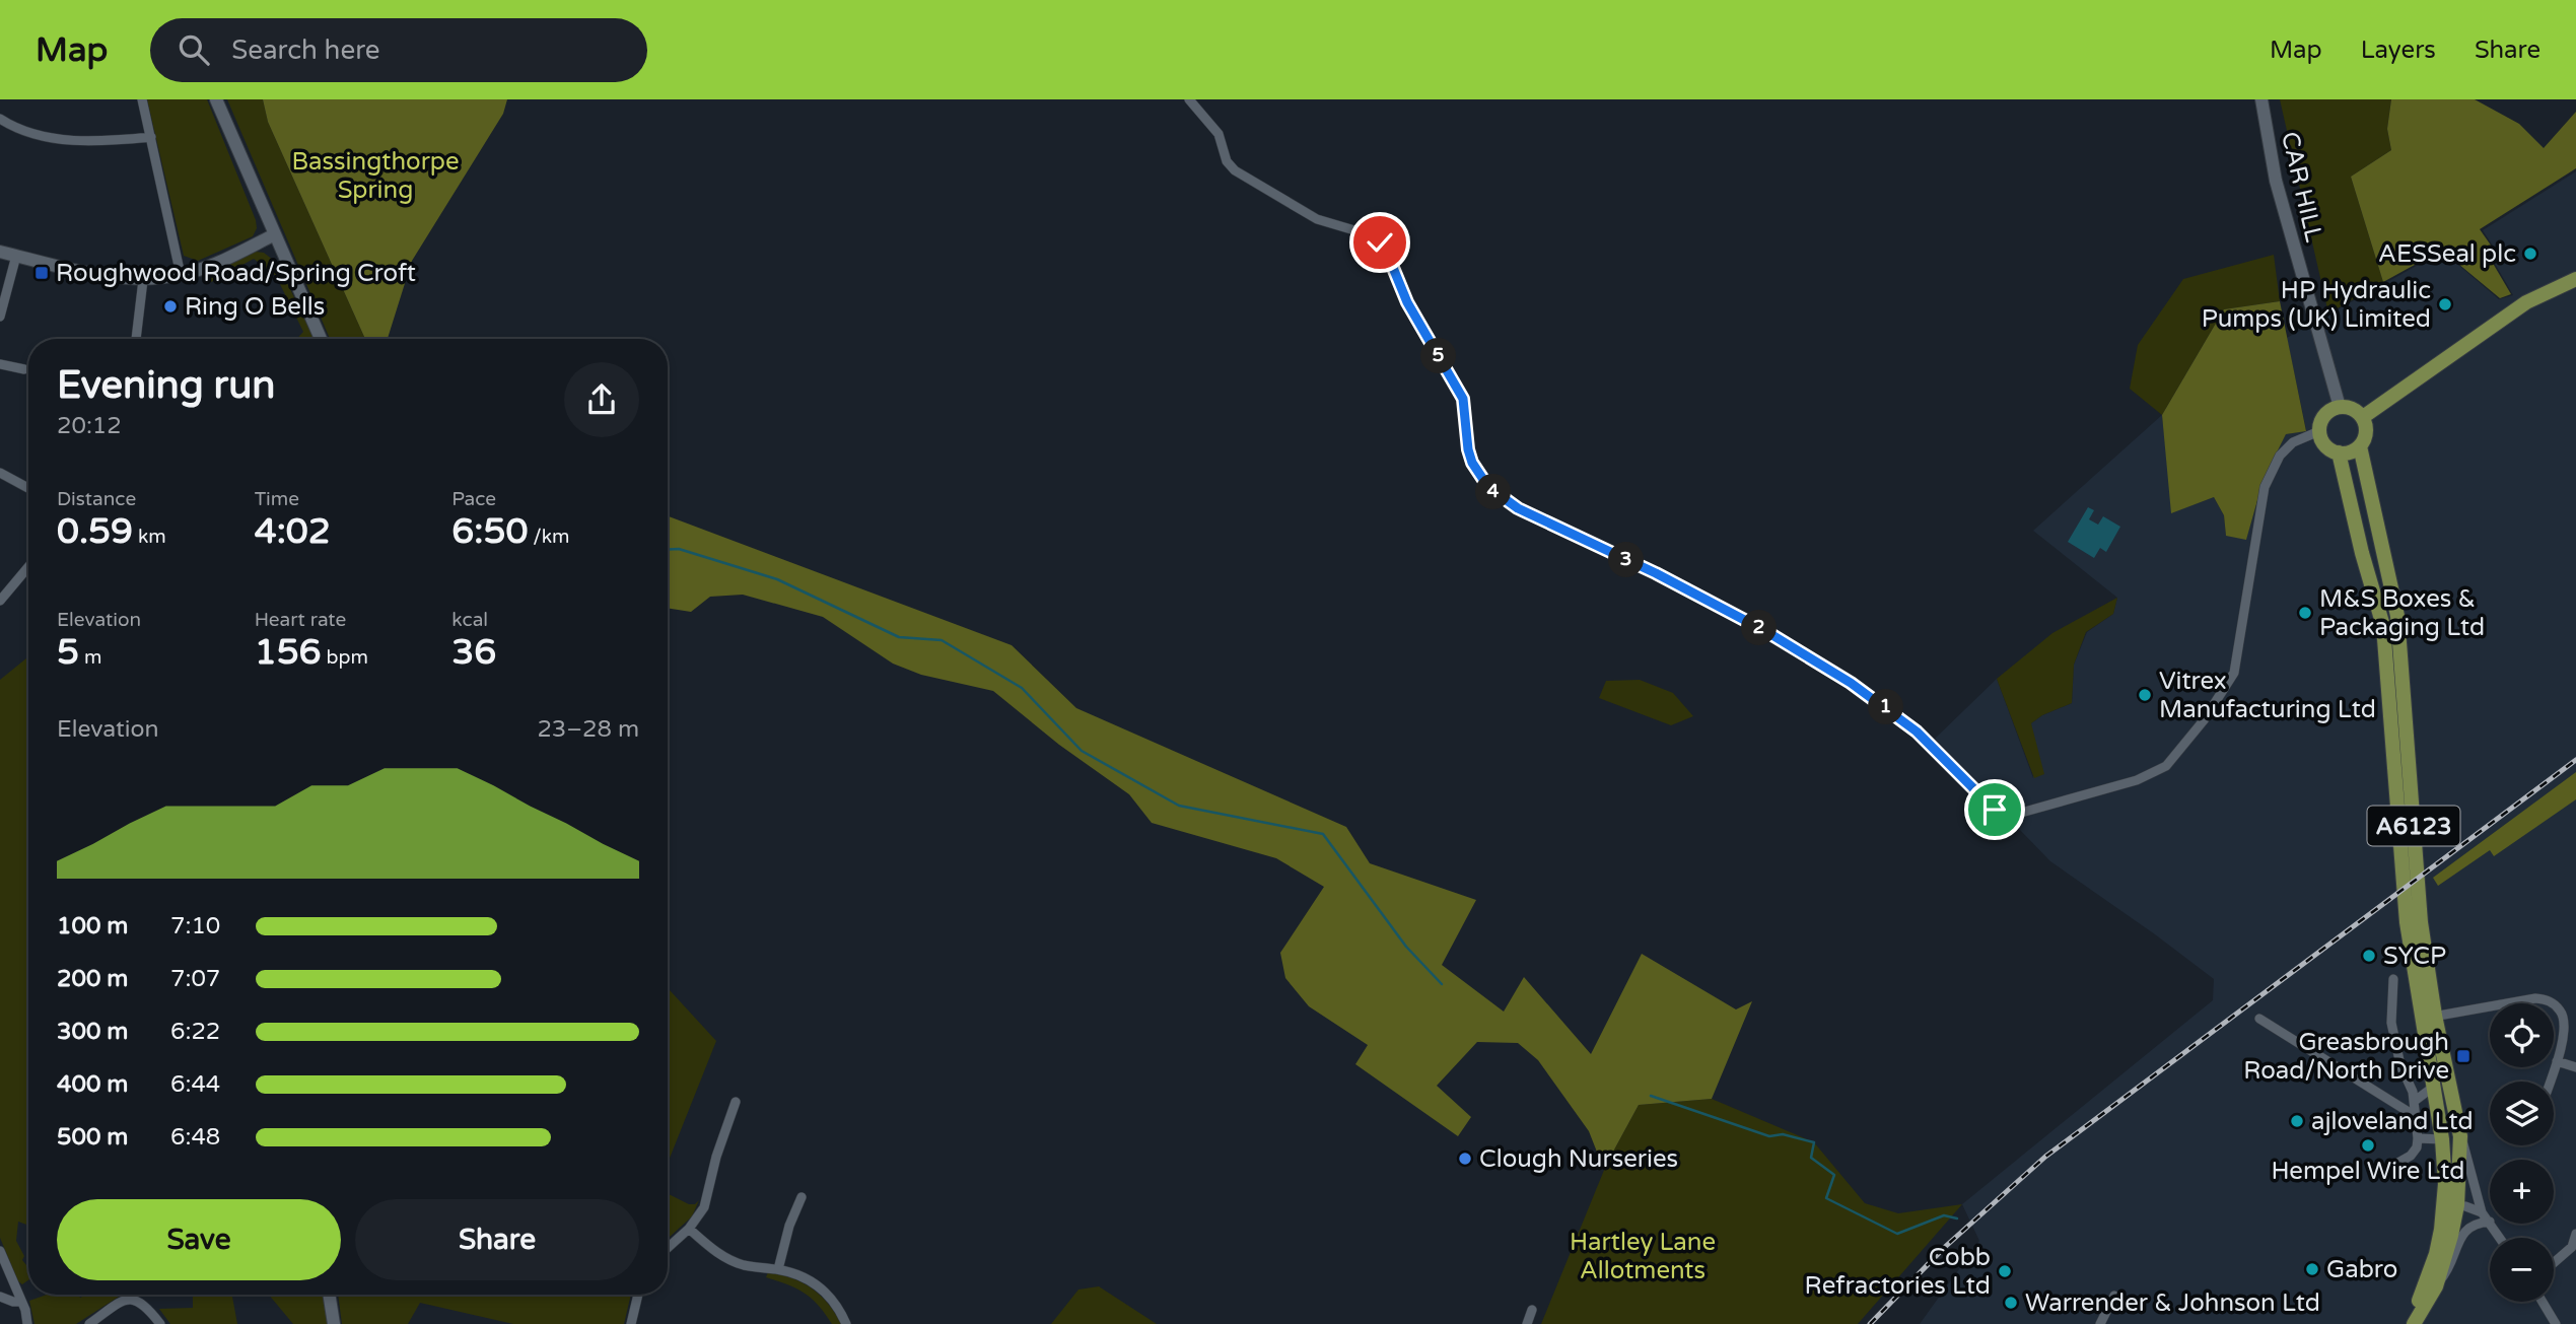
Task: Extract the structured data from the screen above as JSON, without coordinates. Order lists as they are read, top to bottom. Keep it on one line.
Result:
{"streets":{"main road":["A6123"],"street":["CAR HILL"]},"crossings":[["CAR HILL","A6123"]],"parks":["Bassingthorpe Spring","Hartley Lane Allotments"],"places":{"other":["AESSeal plc","HP Hydraulic Pumps (UK) Limited","Ring O Bells","M&S Boxes & Packaging Ltd","Vitrex Manufacturing Ltd","SYCP","ajloveland Ltd","Hempel Wire Ltd","Clough Nurseries","Gabro","Cobb Refractories Ltd","Warrender & Johnson Ltd"],"transit":["Roughwood Road/Spring Croft","Greasbrough Road/North Drive"]},"page":{"header":"Map","search":"Search here","nav":["Map","Layers","Share"],"pins":["5","4","3","2","1"],"heading":["Evening run","20:12"],"stats":[["Distance","0.59 km"],["Time","4:02"],["Pace","6:50 /km"],["Elevation","5 m"],["Heart rate","156 bpm"],["kcal","36"]],"chart":["Elevation","23–28 m"],"list":[{"name":"100 m","note":"7:10"},{"name":"200 m","note":"7:07"},{"name":"300 m","note":"6:22"},{"name":"400 m","note":"6:44"},{"name":"500 m","note":"6:48"}],"map_buttons":["+","−"],"buttons":["Save","Share"]}}
